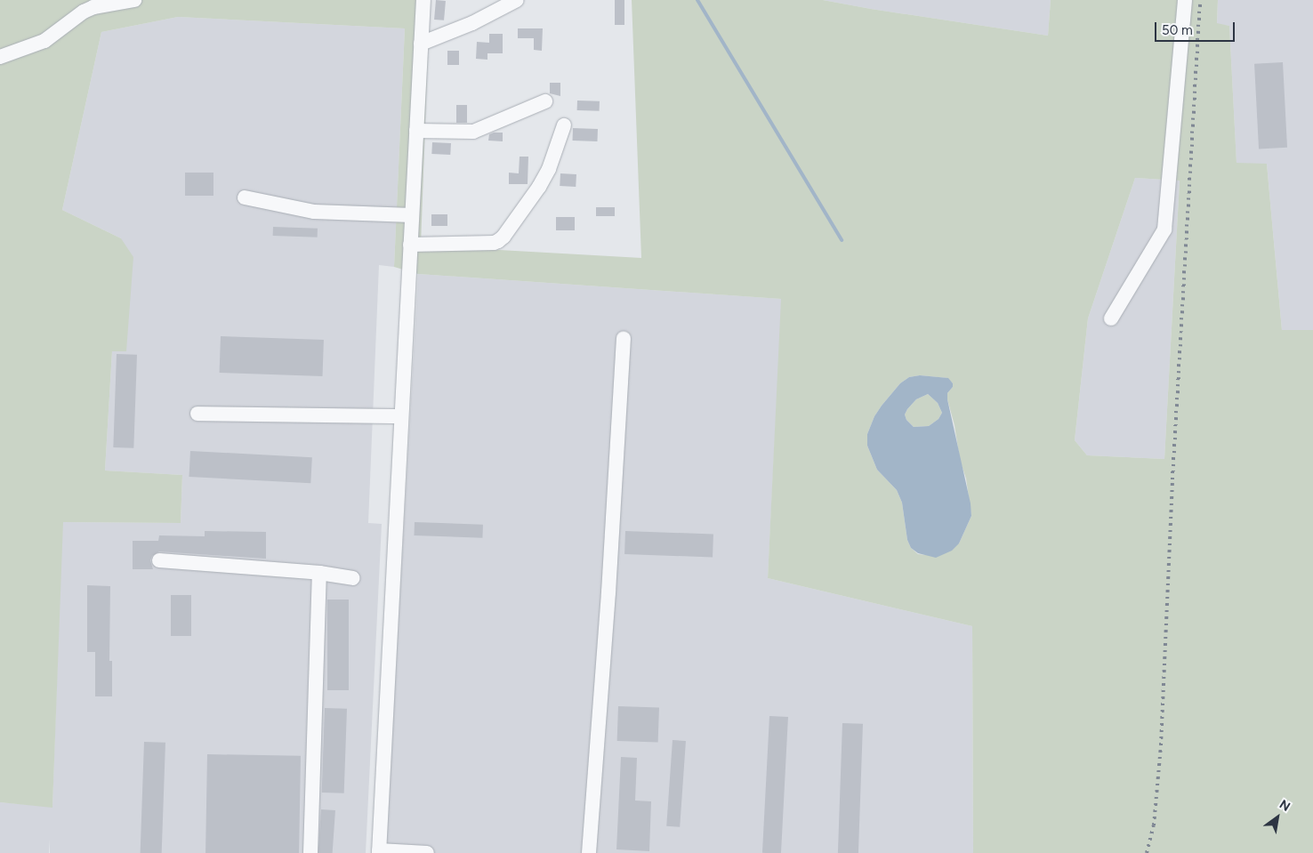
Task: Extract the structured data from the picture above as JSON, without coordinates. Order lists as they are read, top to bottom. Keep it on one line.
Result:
{"scale_bar":"50 m","north":"top right"}
